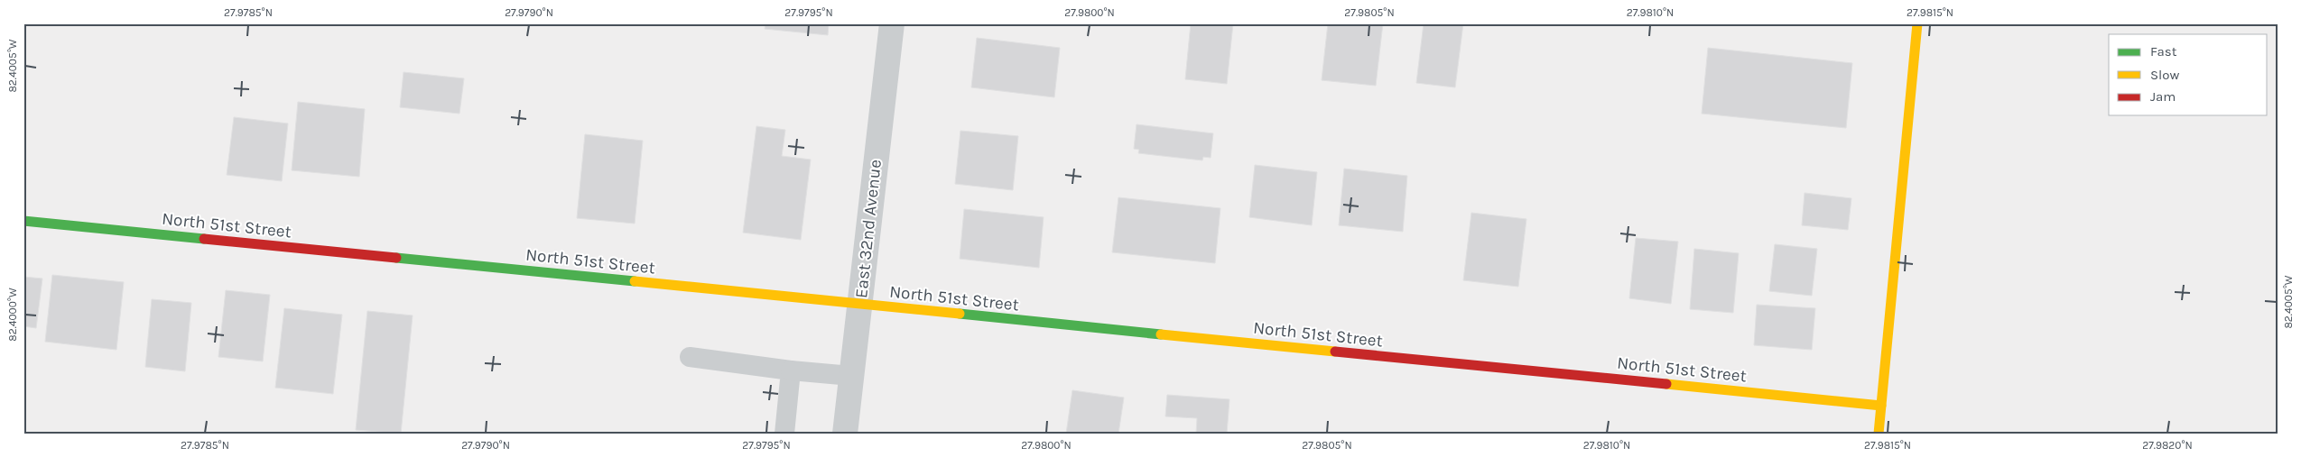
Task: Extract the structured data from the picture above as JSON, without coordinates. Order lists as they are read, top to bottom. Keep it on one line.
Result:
{"streets":{"street":["North 51st Street","East 32nd Avenue"]},"crossings":[["North 51st Street","East 32nd Avenue"]],"legend":["Fast","Slow","Jam"],"coordinates":["27.9785°N","27.9790°N","27.9795°N","27.9800°N","27.9805°N","27.9810°N","27.9815°N","82.4005°W","82.4000°W","27.9820°N"]}
